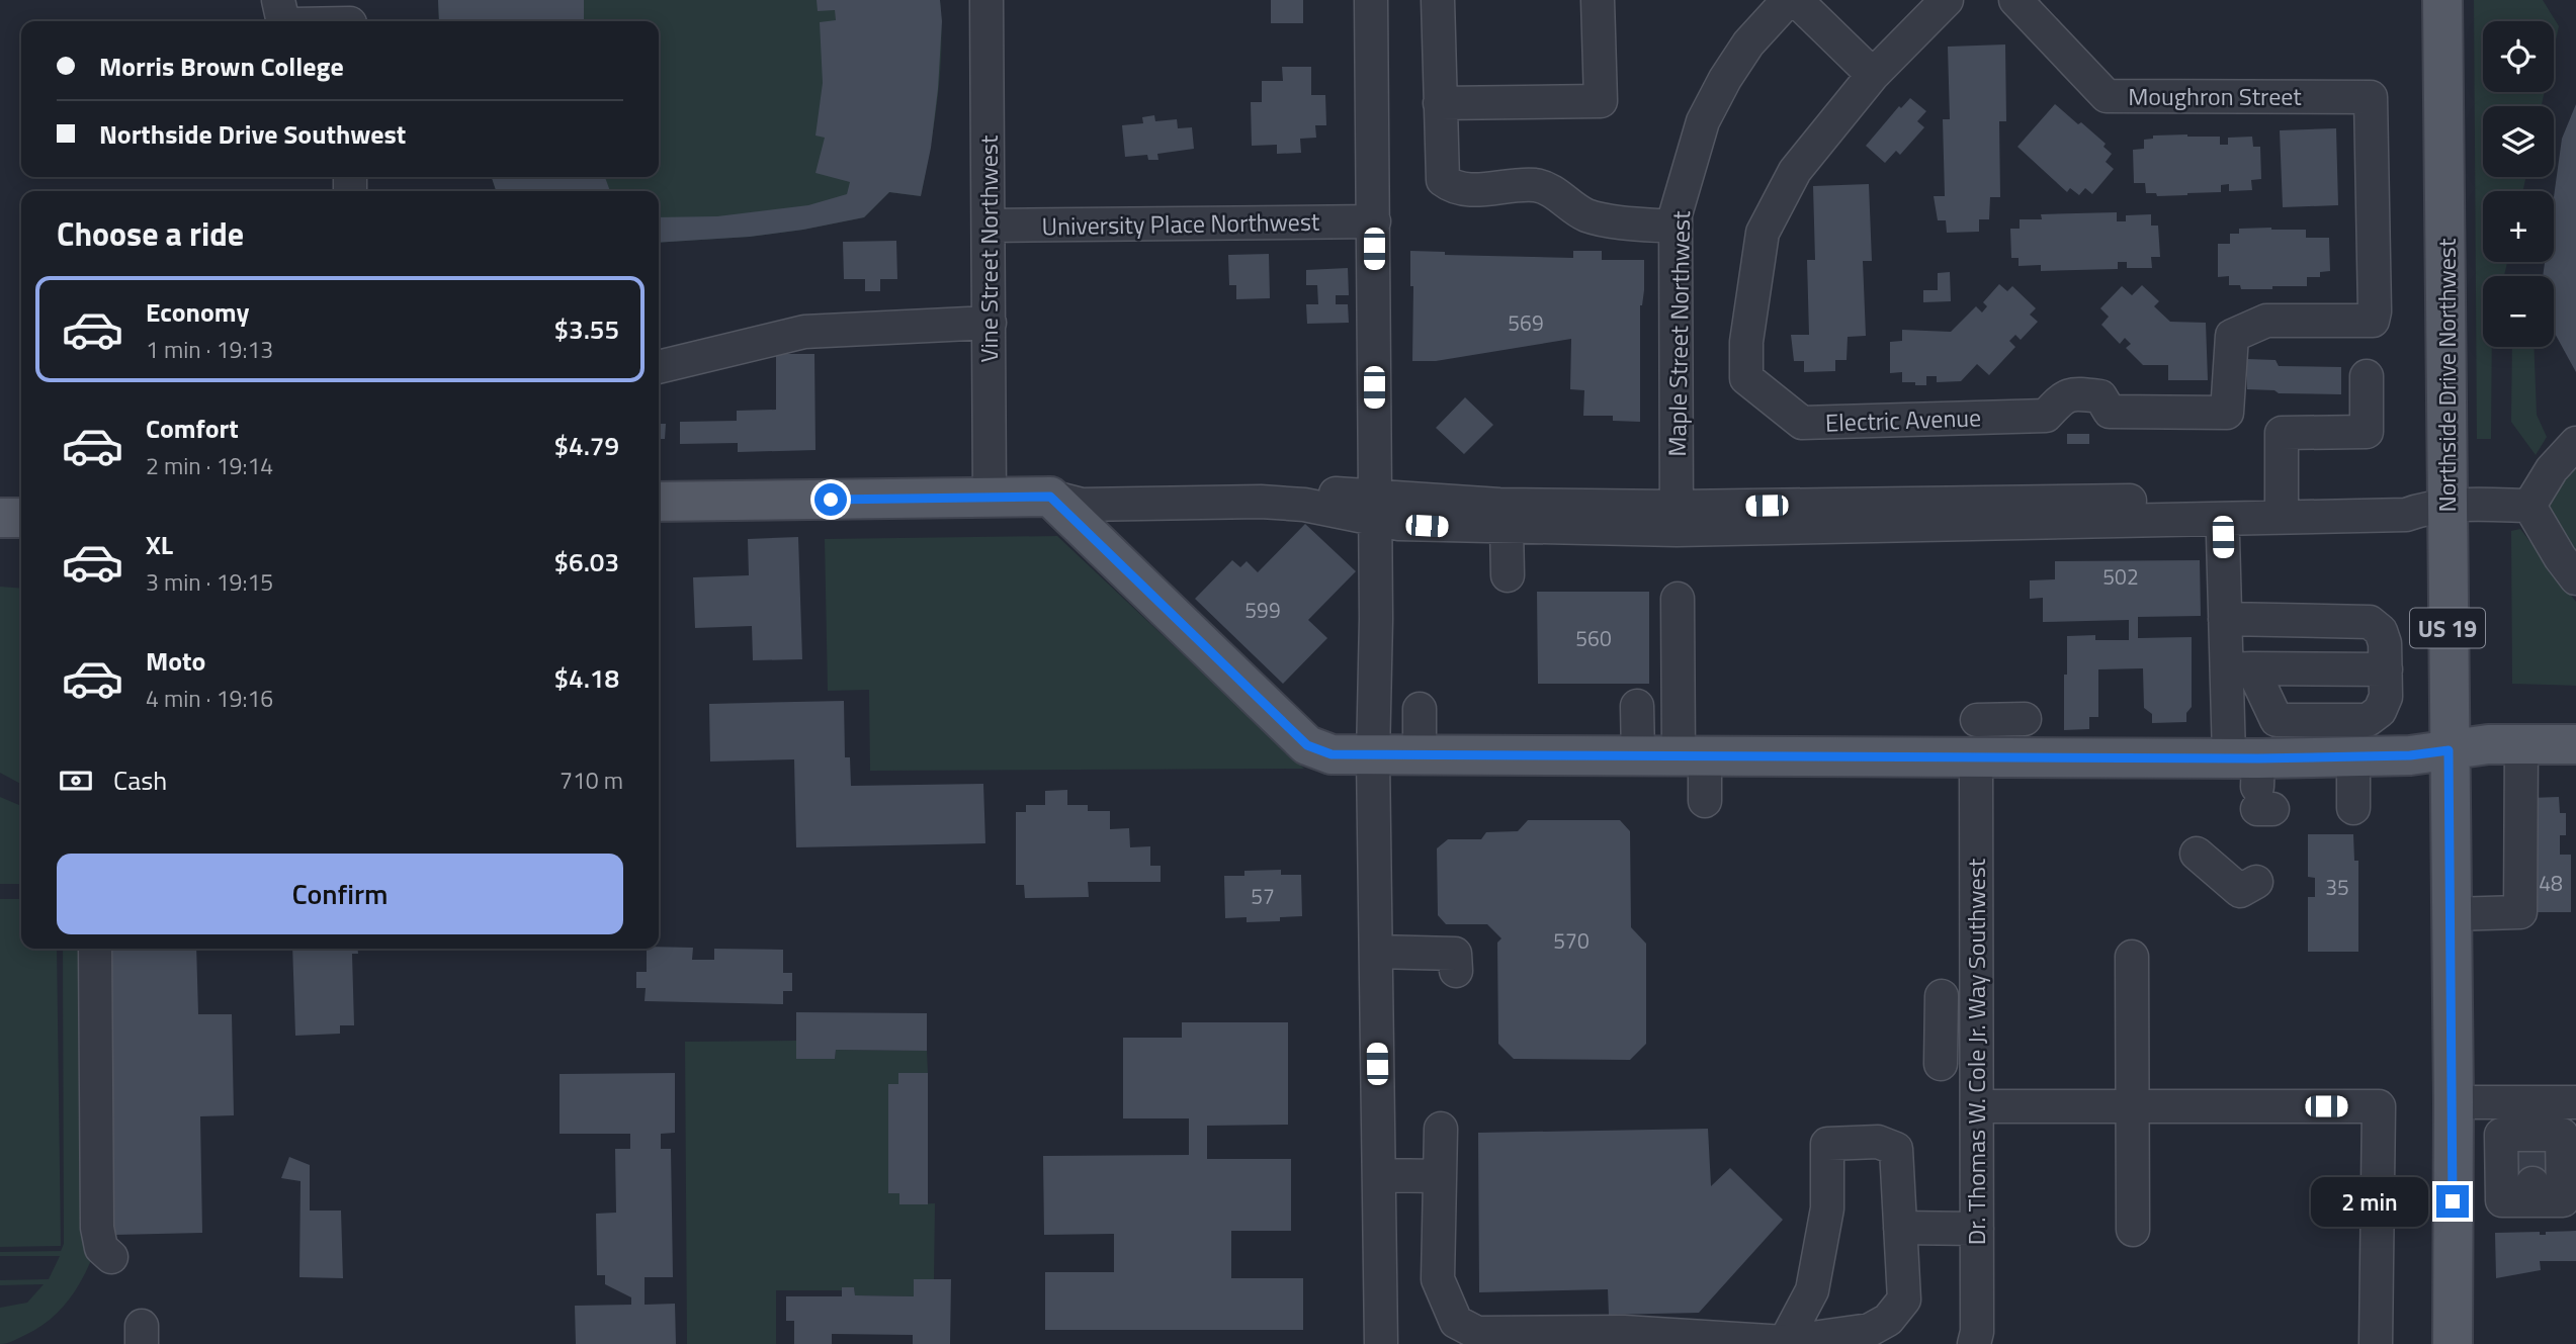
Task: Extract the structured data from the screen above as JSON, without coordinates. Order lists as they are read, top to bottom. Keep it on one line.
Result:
{"streets":{"main road":["Northside Drive Northwest","US 19"],"street":["Moughron Street","University Place Northwest","Vine Street Northwest","Maple Street Northwest","Electric Avenue","Dr. Thomas W. Cole Jr. Way Southwest"]},"crossings":[["Moughron Street","Electric Avenue"],["University Place Northwest","Vine Street Northwest"],["Northside Drive Northwest","US 19"]],"house_numbers":["569","502","599","560","48","35","57","570"],"page":{"map_buttons":["+","−"],"banner":["Morris Brown College","Northside Drive Southwest"],"heading":"Choose a ride","list":[{"name":"Economy","note":"1 min · 19:13","value":"$3.55"},{"name":"Comfort","note":"2 min · 19:14","value":"$4.79"},{"name":"XL","note":"3 min · 19:15","value":"$6.03"},{"name":"Moto","note":"4 min · 19:16","value":"$4.18"}],"pay":["Cash","710 m"],"buttons":"Confirm","bubble":"2 min"}}
